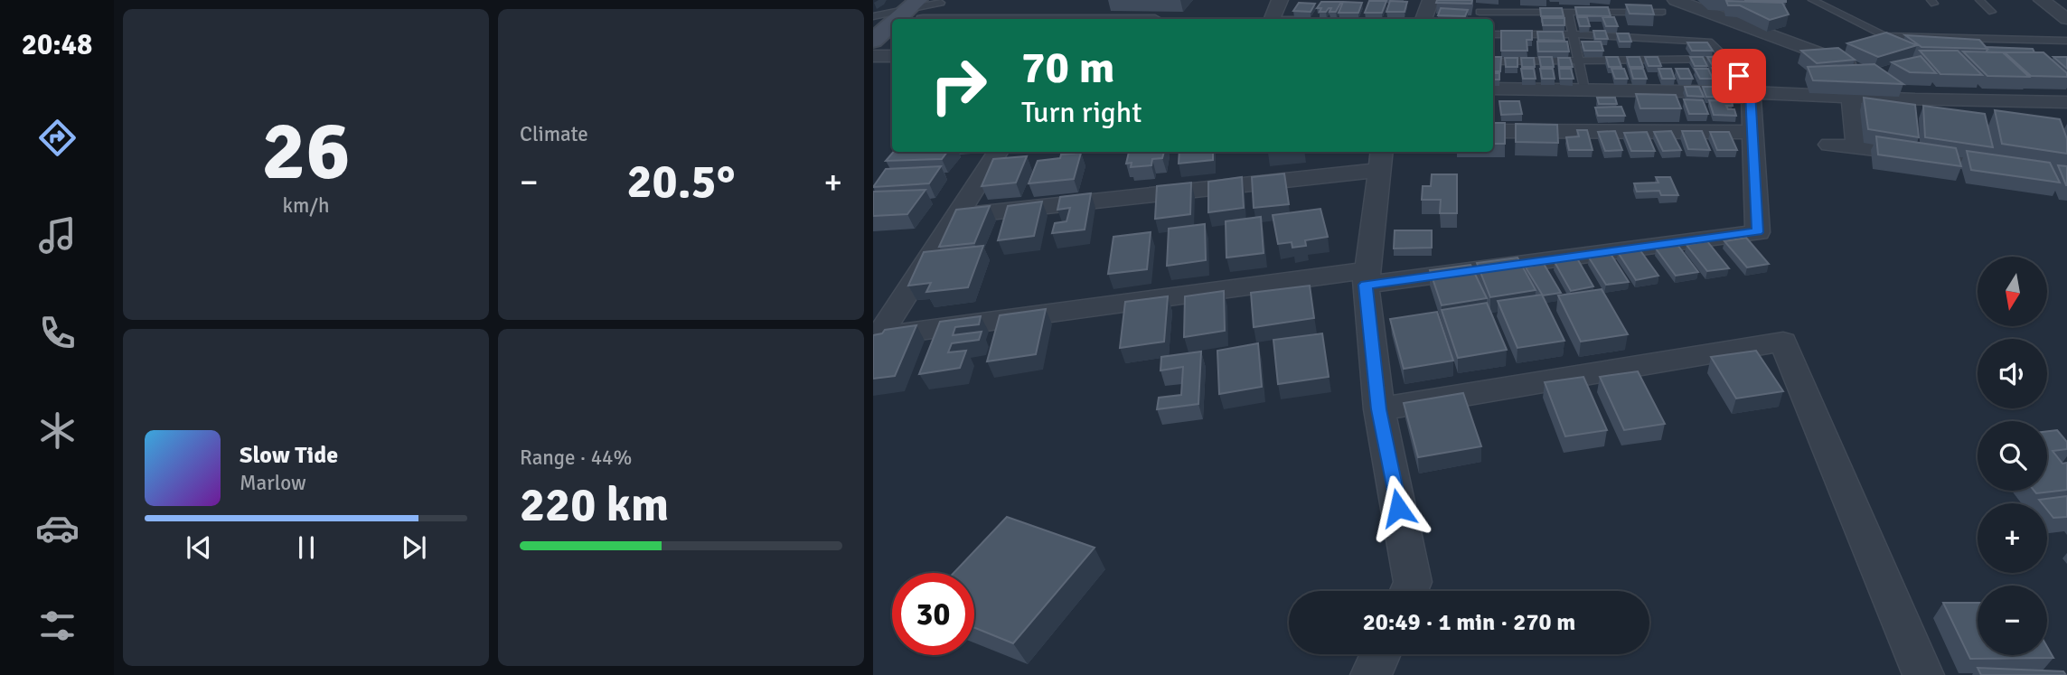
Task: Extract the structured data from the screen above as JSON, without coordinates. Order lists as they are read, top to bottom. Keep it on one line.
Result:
{"north":"bottom","page":{"tabs":"20:48","tile":[["26","km/h"],"Climate",["Range · 44%","220 km"]],"turn":["70 m","Turn right"],"heat":["−","20.5°","+"],"map_buttons":["+","−"],"song":["Slow Tide","Marlow"],"limit":"30","trip":"20:49 · 1 min · 270 m"}}
